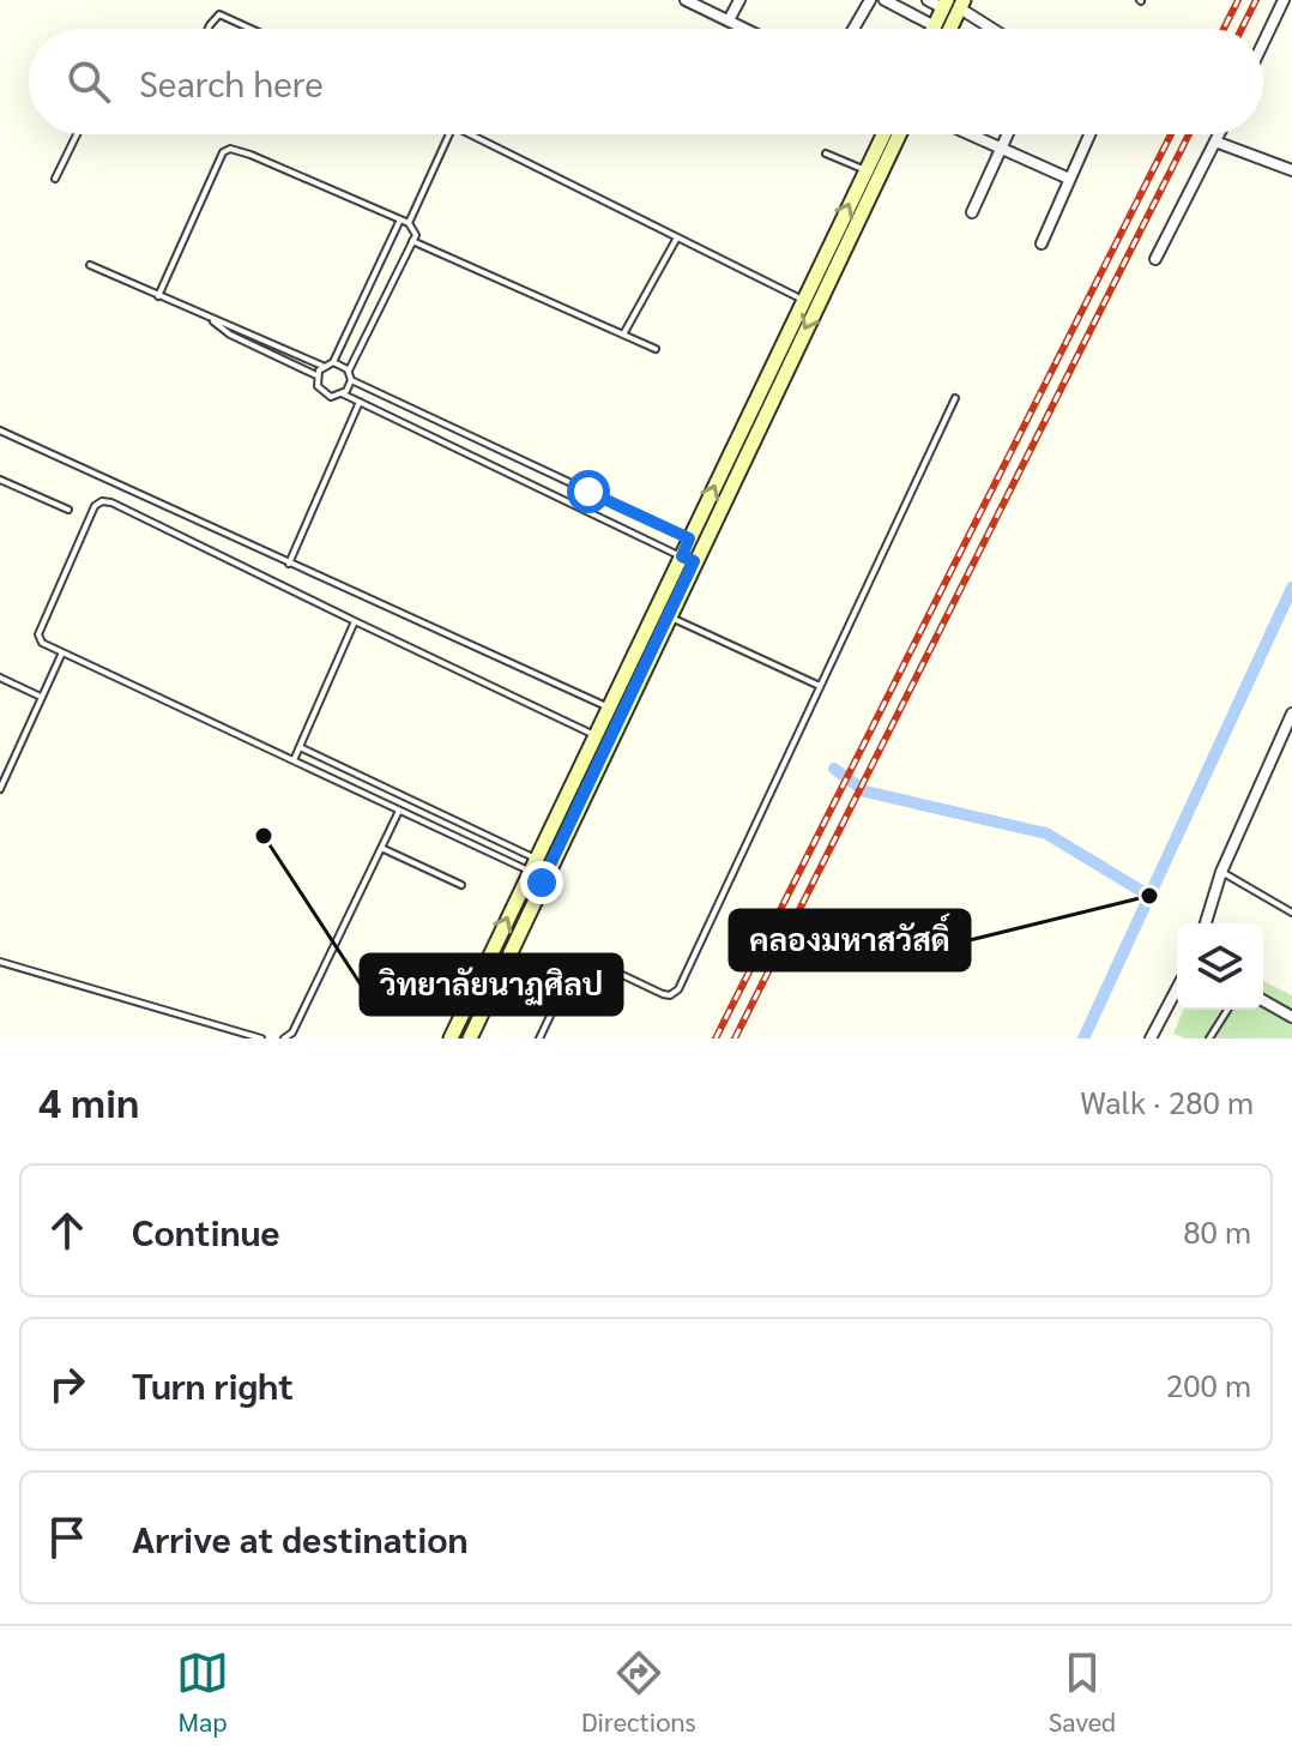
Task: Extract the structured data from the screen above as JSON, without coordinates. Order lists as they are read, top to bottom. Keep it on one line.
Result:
{"places":["วิทยาลัยนาฏศิลป","คลองมหาสวัสดิ์"],"page":{"search":"Search here","heading":["4 min","Walk · 280 m"],"list":[["Continue","80 m"],["Turn right","200 m"],"Arrive at destination"],"nav":["Map","Directions","Saved"]}}
